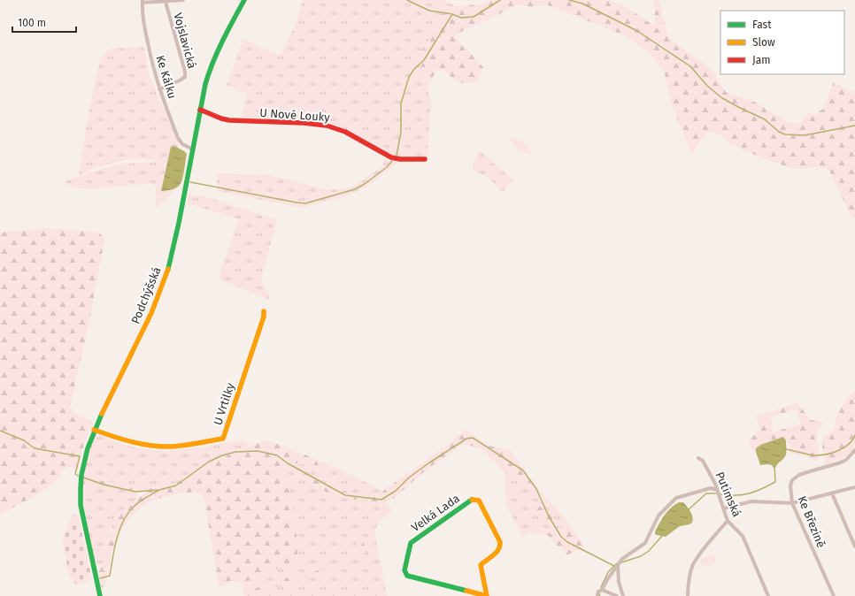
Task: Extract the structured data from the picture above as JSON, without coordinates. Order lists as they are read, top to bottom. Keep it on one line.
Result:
{"streets":{"street":["Vojslavická","Ke Kálku","U Nové Louky","Podchýšská","U Vrtilky","Putimská","Velká Lada","Ke Březině"]},"crossings":[["Vojslavická","Ke Kálku"],["Ke Kálku","Podchýšská"],["U Nové Louky","Podchýšská"],["Podchýšská","U Vrtilky"]],"legend":["Fast","Slow","Jam"],"scale_bar":"100 m"}
